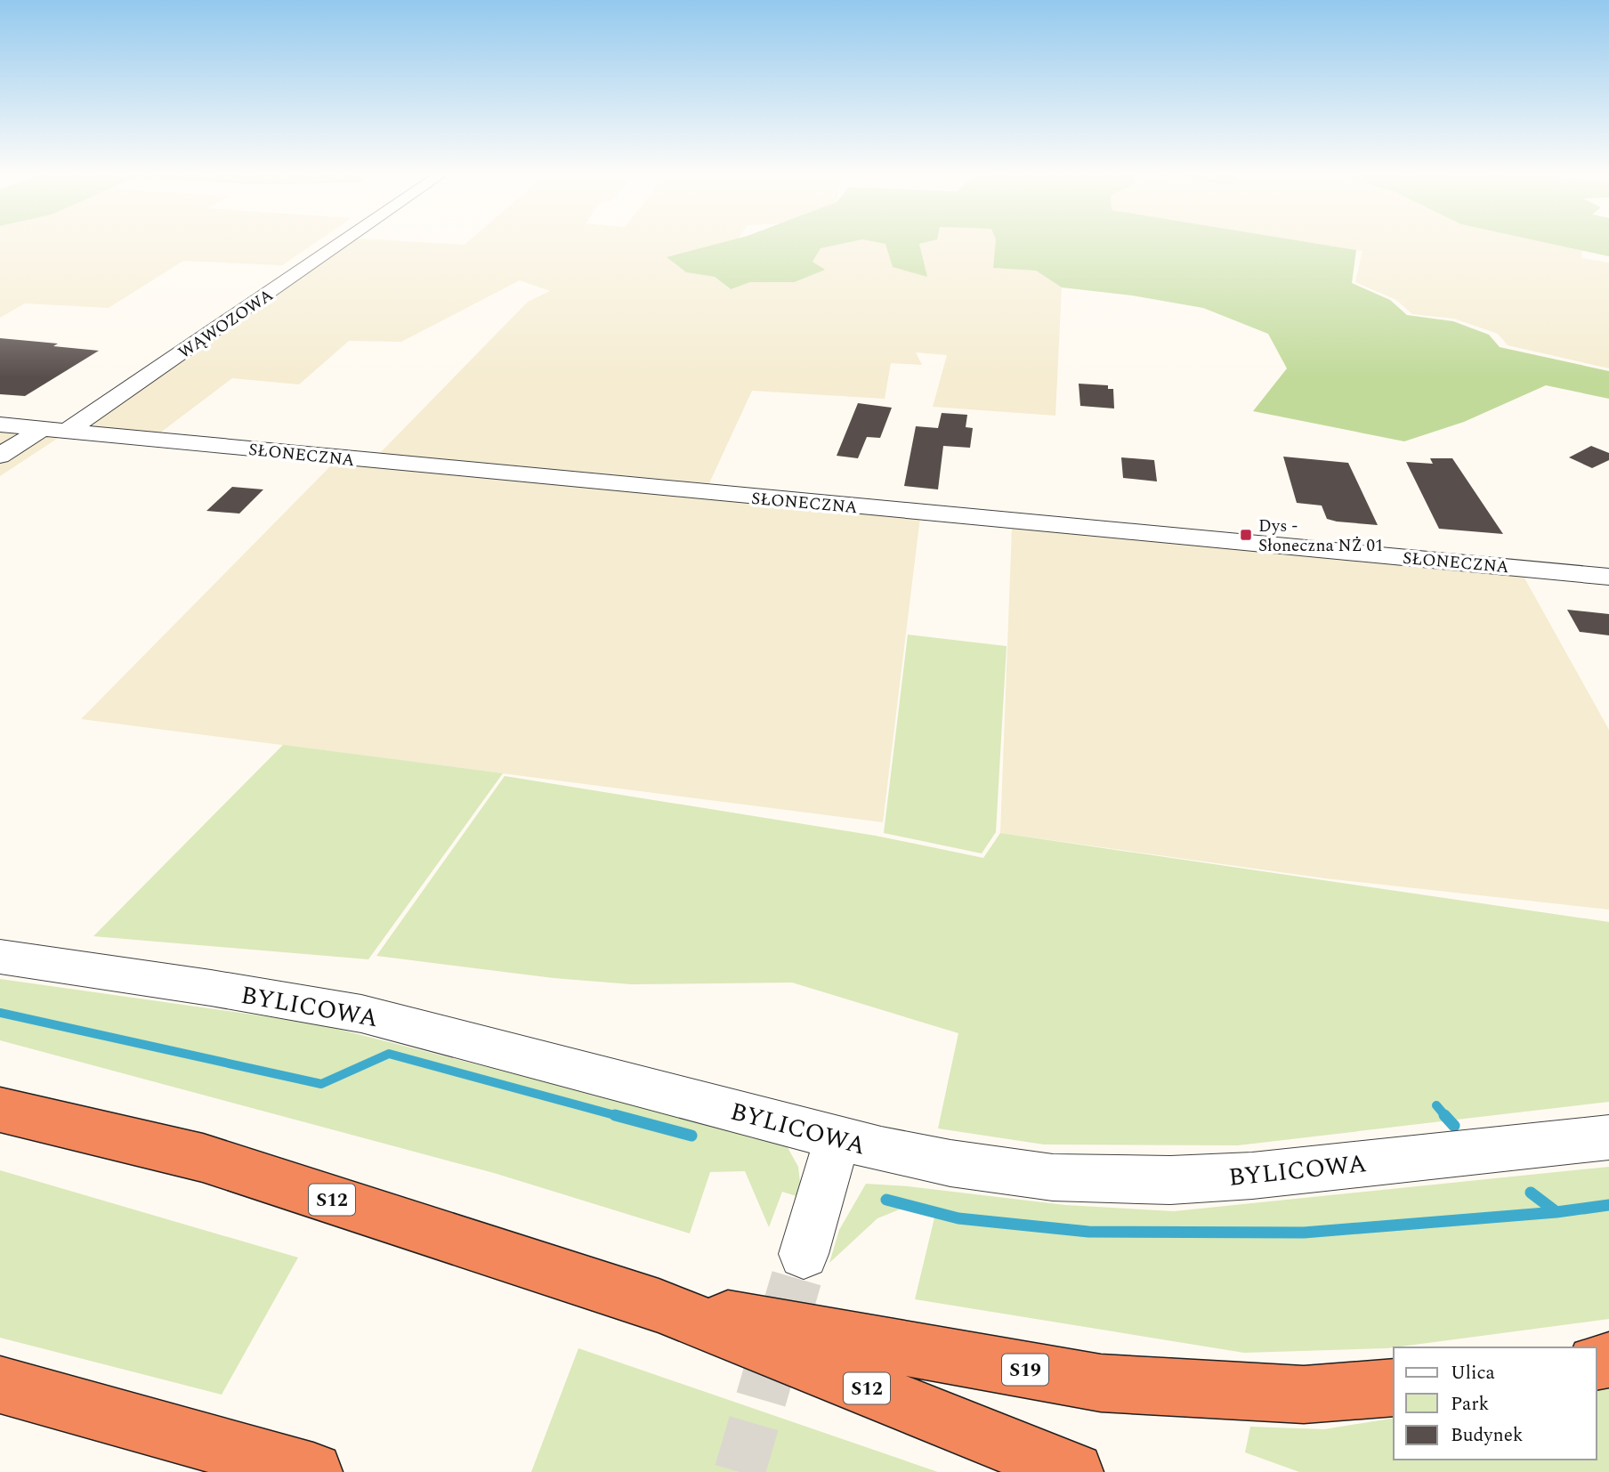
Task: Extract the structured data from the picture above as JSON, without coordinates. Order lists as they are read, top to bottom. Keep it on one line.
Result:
{"streets":{"highway":["S12","S19"],"street":["WĄWOZOWA","SŁONECZNA","BYLICOWA"]},"crossings":[["WĄWOZOWA","SŁONECZNA"],["S12","S19"]],"places":{"transit":["Dys - Słoneczna NŻ 01"]},"legend":["Ulica","Park","Budynek"]}
